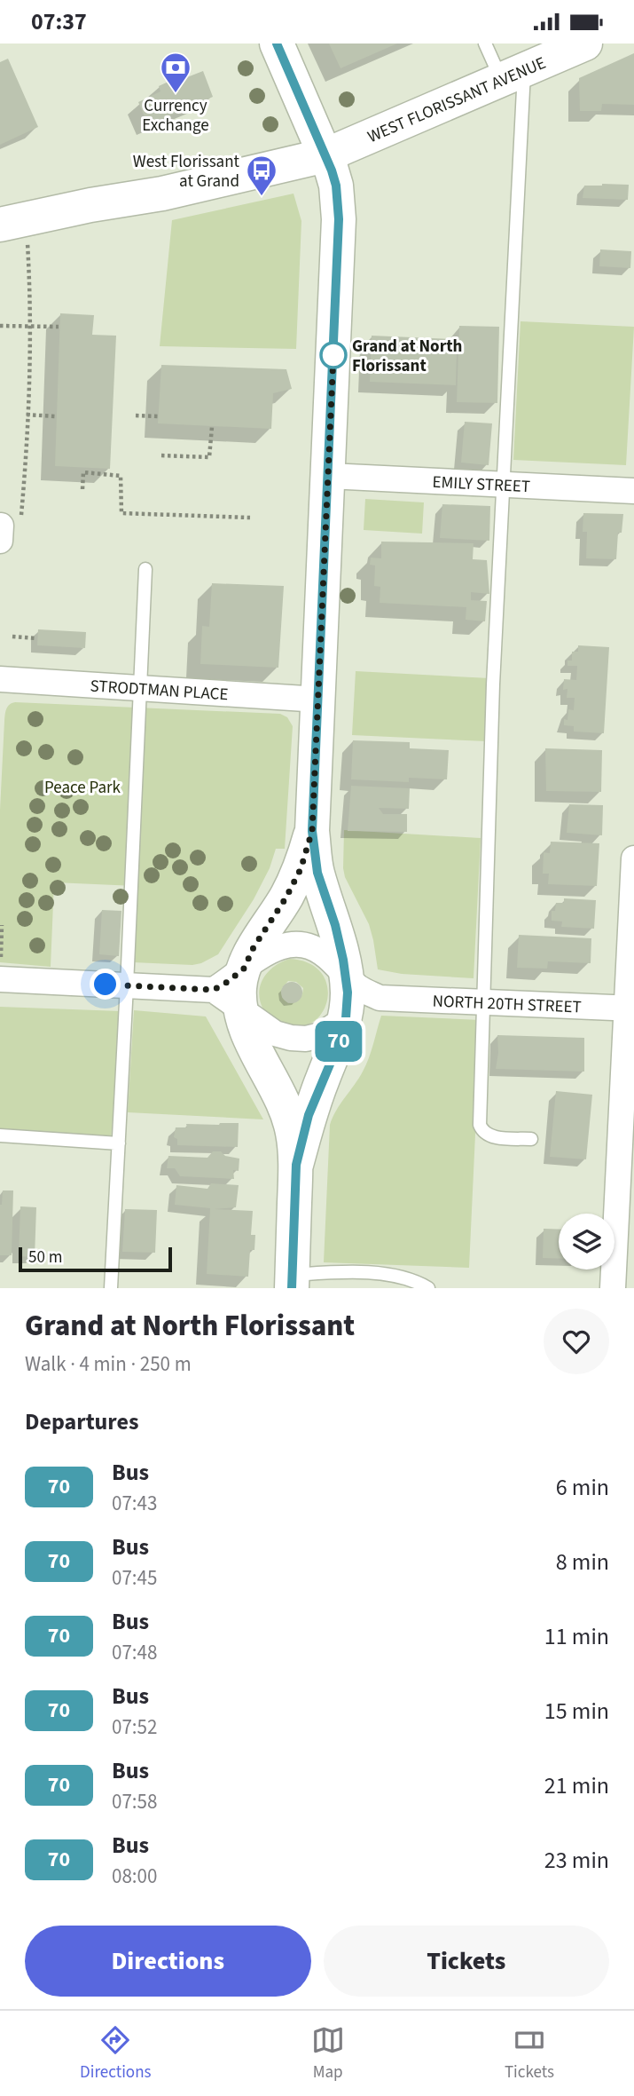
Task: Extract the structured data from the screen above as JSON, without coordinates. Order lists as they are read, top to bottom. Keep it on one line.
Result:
{"streets":{"main road":["WEST FLORISSANT AVENUE"],"street":["EMILY STREET","STRODTMAN PLACE","NORTH 20TH STREET"]},"parks":["Peace Park"],"places":{"bank":["Currency Exchange"],"bus stop":["West Florissant at Grand"],"other":["Grand at North Florissant"]},"lines":["bus line 70"],"scale_bar":"50 m","page":{"status":"07:37","on_map":"70","scale":"50 m","heading":[["Grand at North Florissant","Walk · 4 min · 250 m"],"Departures"],"list":[{"mark":"70","name":"Bus","note":"07:43","value":"6 min"},{"mark":"70","name":"Bus","note":"07:45","value":"8 min"},{"mark":"70","name":"Bus","note":"07:48","value":"11 min"},{"mark":"70","name":"Bus","note":"07:52","value":"15 min"},{"mark":"70","name":"Bus","note":"07:58","value":"21 min"},{"mark":"70","name":"Bus","note":"08:00","value":"23 min"}],"buttons":["Directions","Tickets"],"tabs":["Directions","Map","Tickets"]}}
